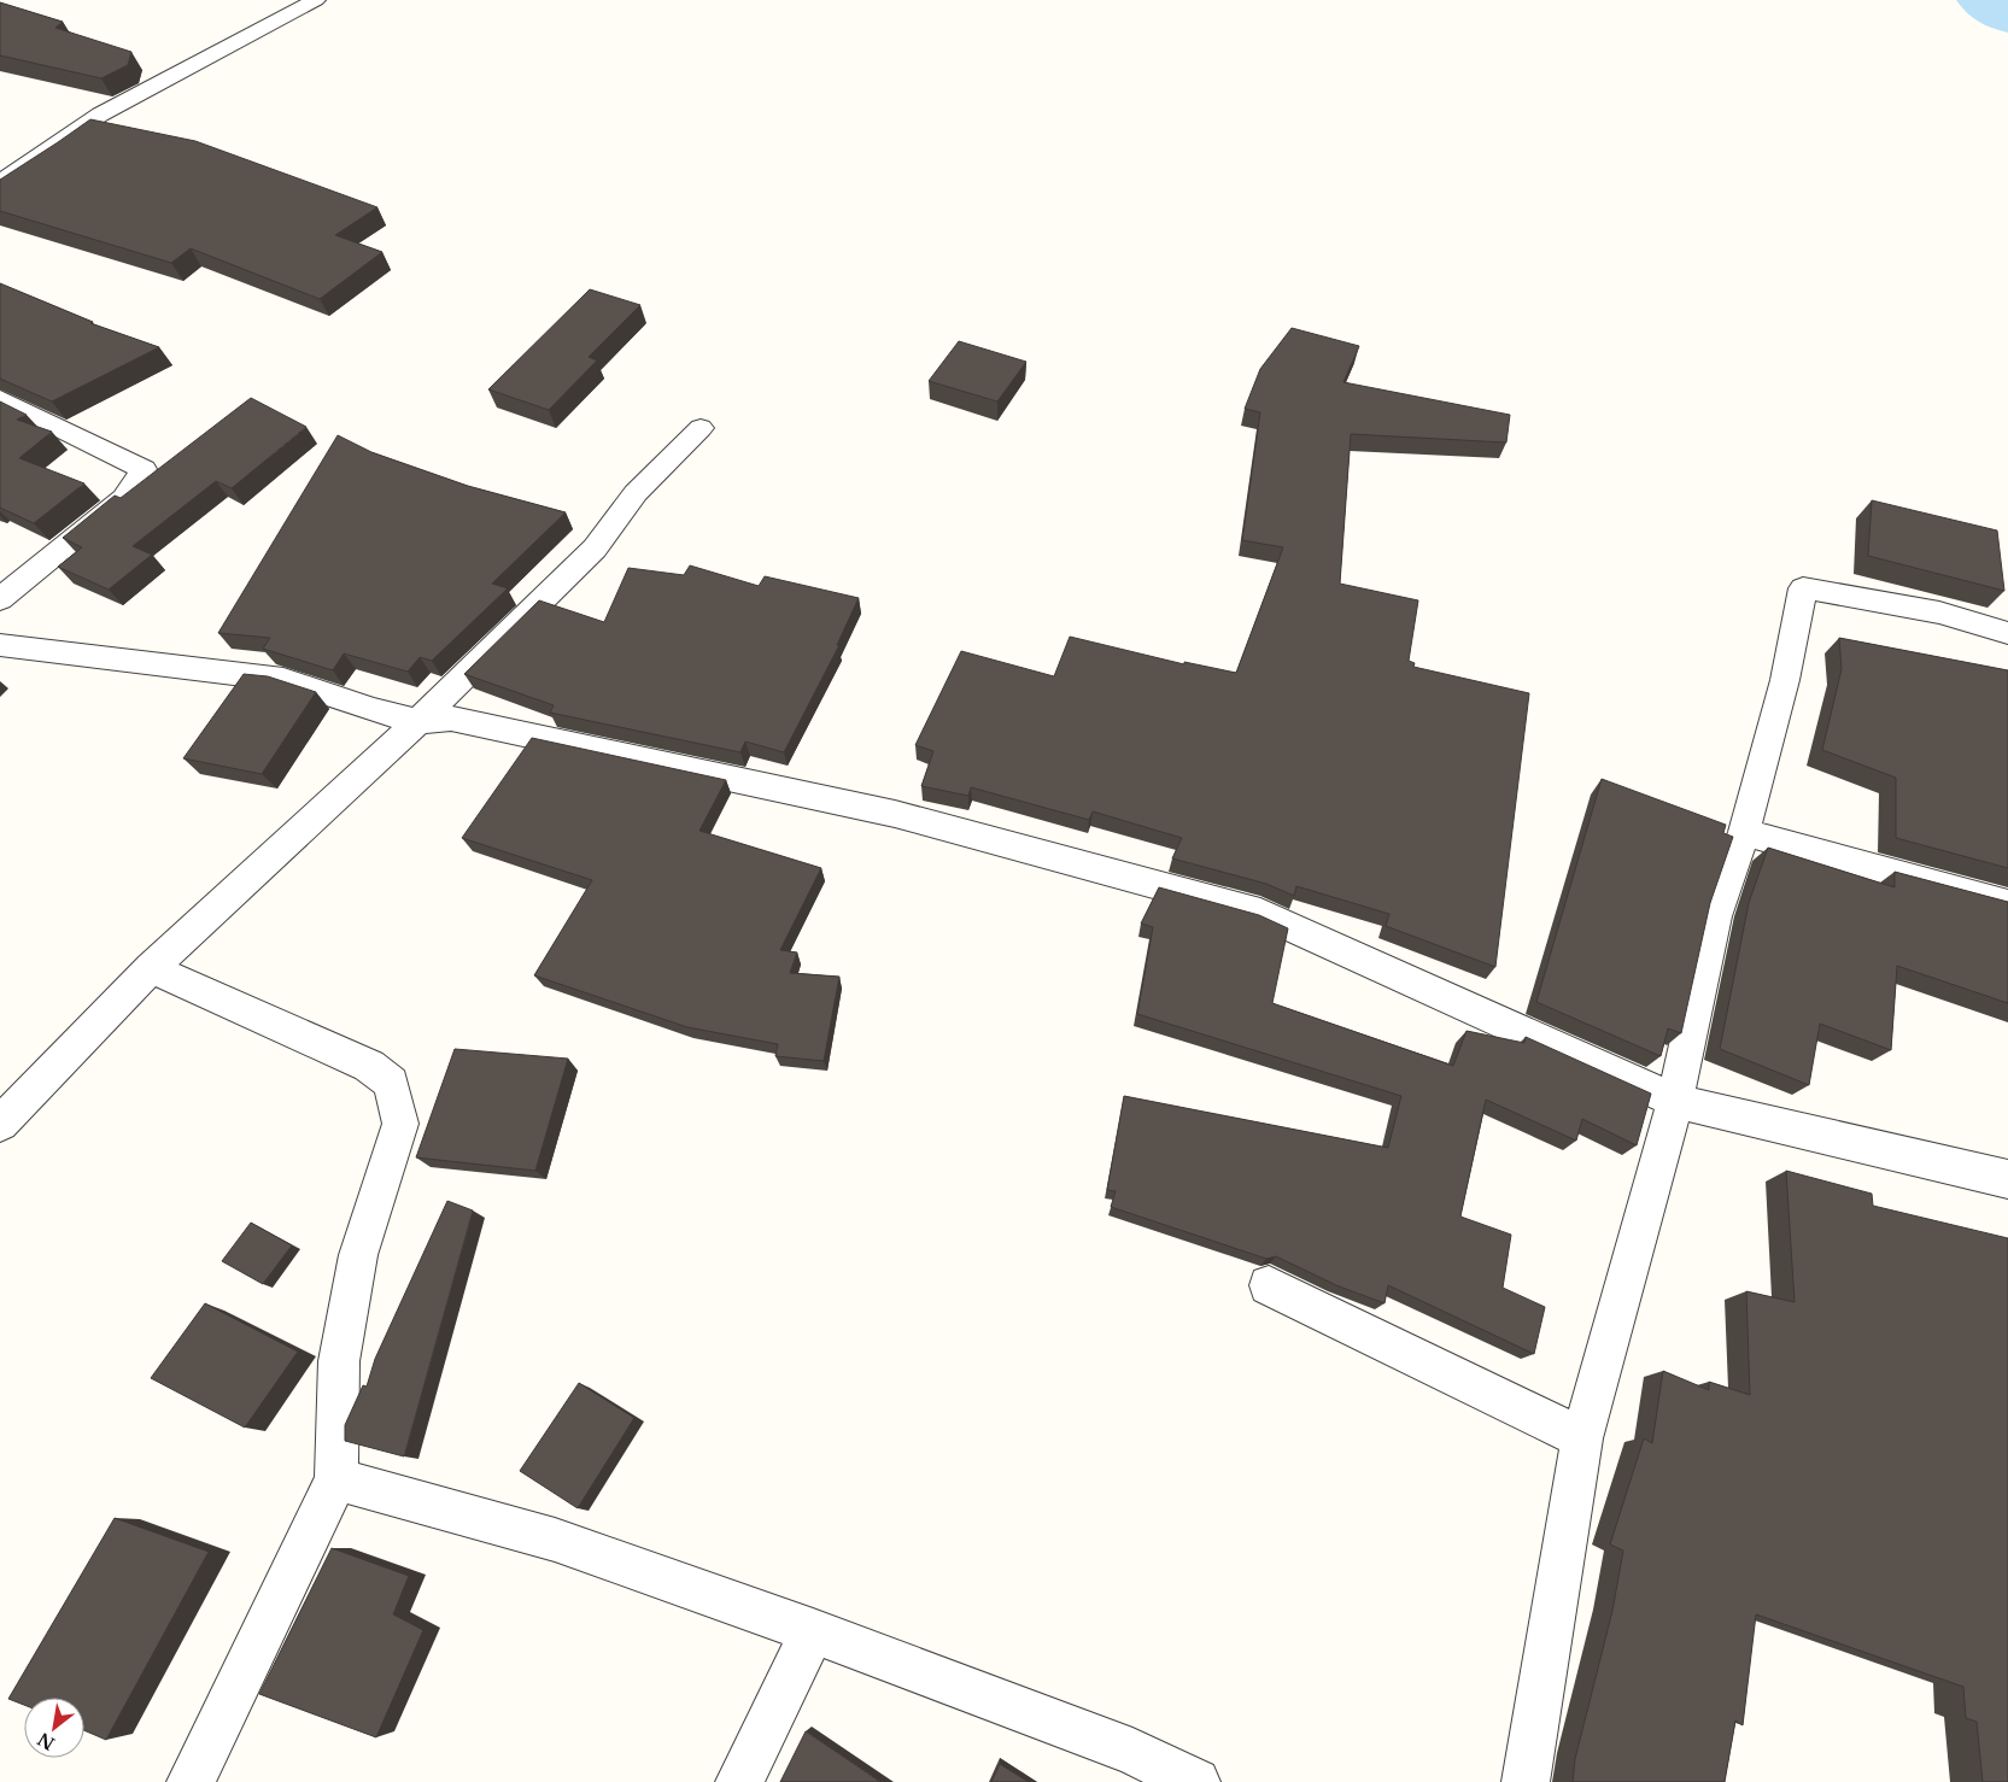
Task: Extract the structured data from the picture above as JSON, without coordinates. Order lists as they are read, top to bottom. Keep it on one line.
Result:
{"north":"bottom left"}
